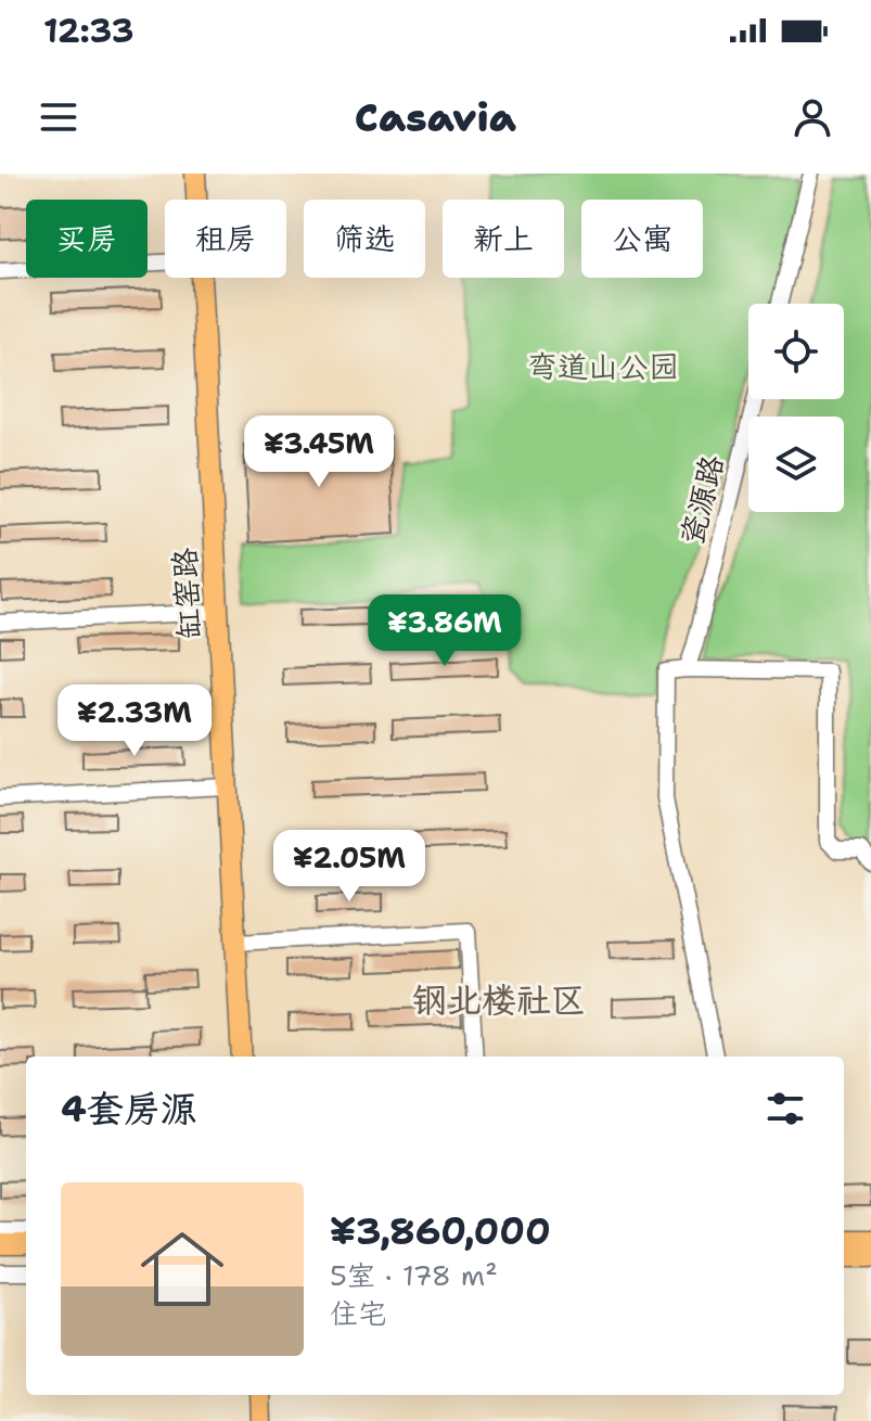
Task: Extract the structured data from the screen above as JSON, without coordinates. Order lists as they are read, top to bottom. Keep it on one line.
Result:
{"streets":{"main road":["缸窑路"],"street":["瓷源路"]},"districts":["钢北楼社区"],"parks":["弯道山公园"],"page":{"status":"12:33","header":"Casavia","chip":["买房","租房","筛选","新上","公寓"],"price":["¥3.45M","¥3.86M","¥2.33M","¥2.05M"],"heading":"4套房源","list":[{"name":"¥3,860,000","note":"5室 · 178 m² · 住宅"}]}}
